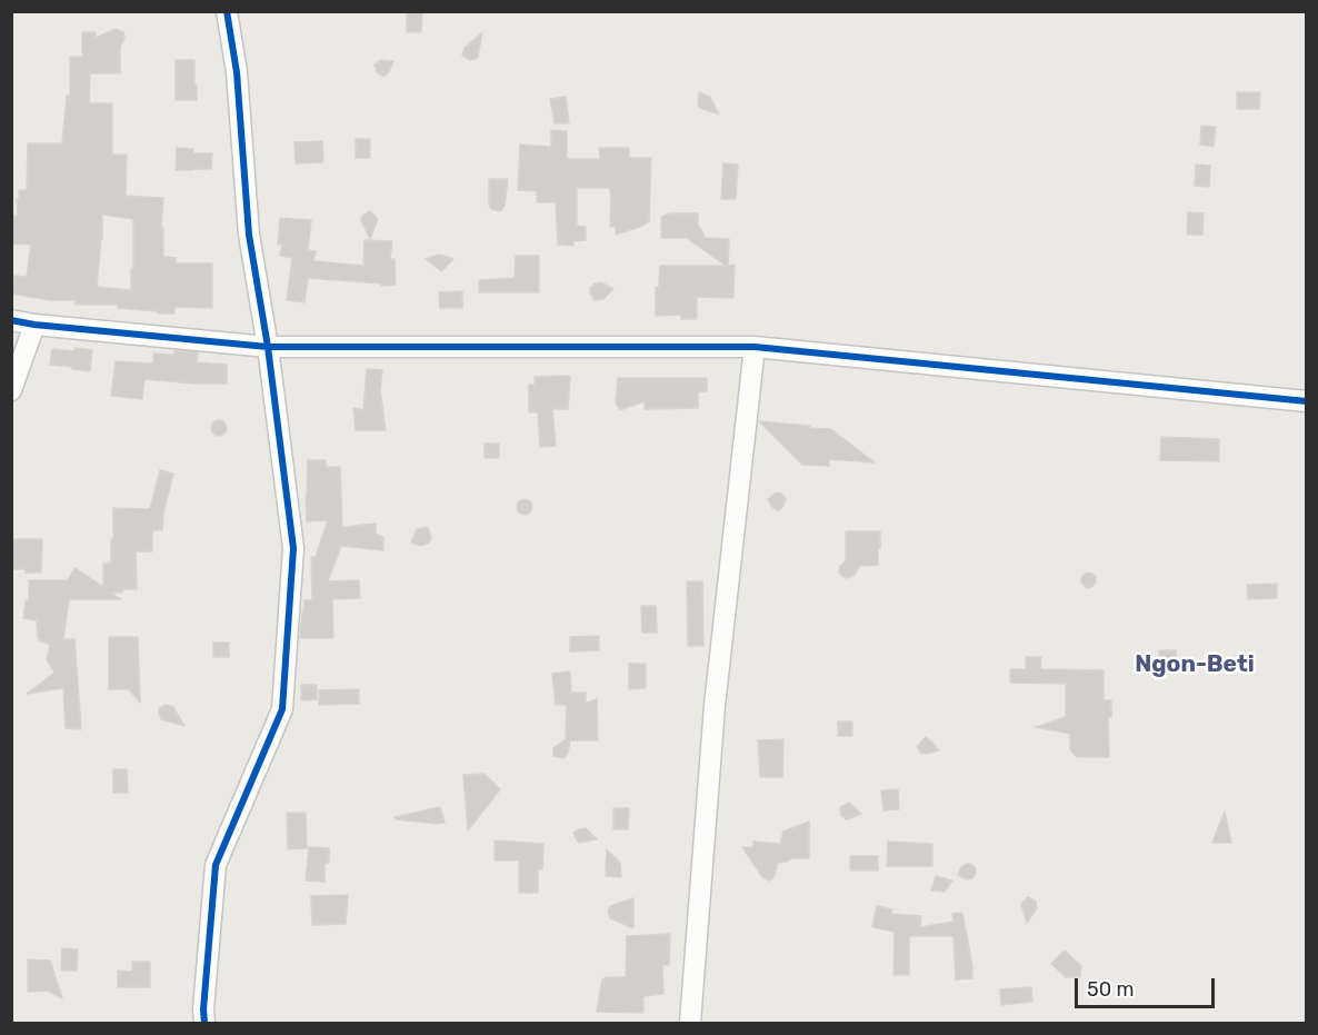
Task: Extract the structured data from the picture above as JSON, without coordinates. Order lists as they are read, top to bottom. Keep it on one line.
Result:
{"districts":["Ngon-Beti"],"scale_bar":"50 m"}
